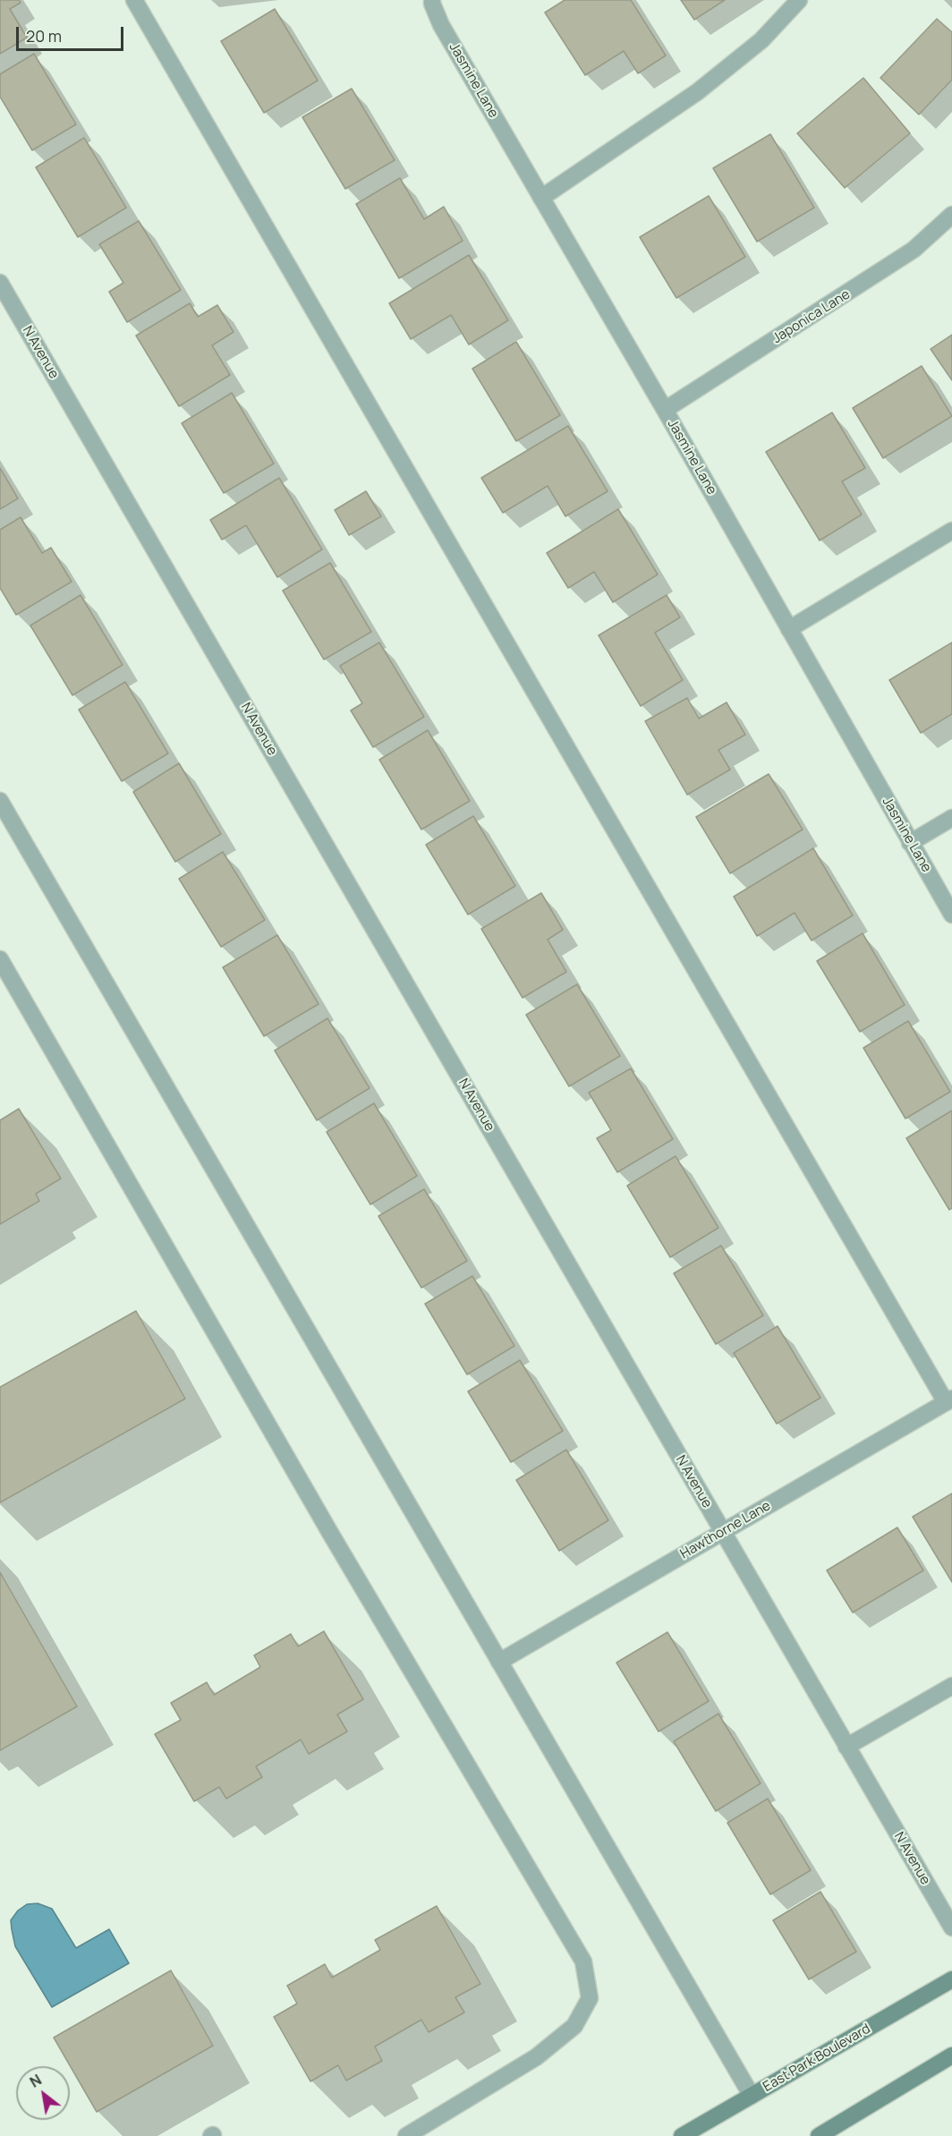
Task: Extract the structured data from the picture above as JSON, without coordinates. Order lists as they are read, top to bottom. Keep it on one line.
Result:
{"streets":{"main road":["East Park Boulevard"],"street":["Jasmine Lane","Japonica Lane","N Avenue","Hawthorne Lane"]},"crossings":[["Jasmine Lane","Japonica Lane"],["N Avenue","Hawthorne Lane"]],"scale_bar":"20 m","north":"top left"}
